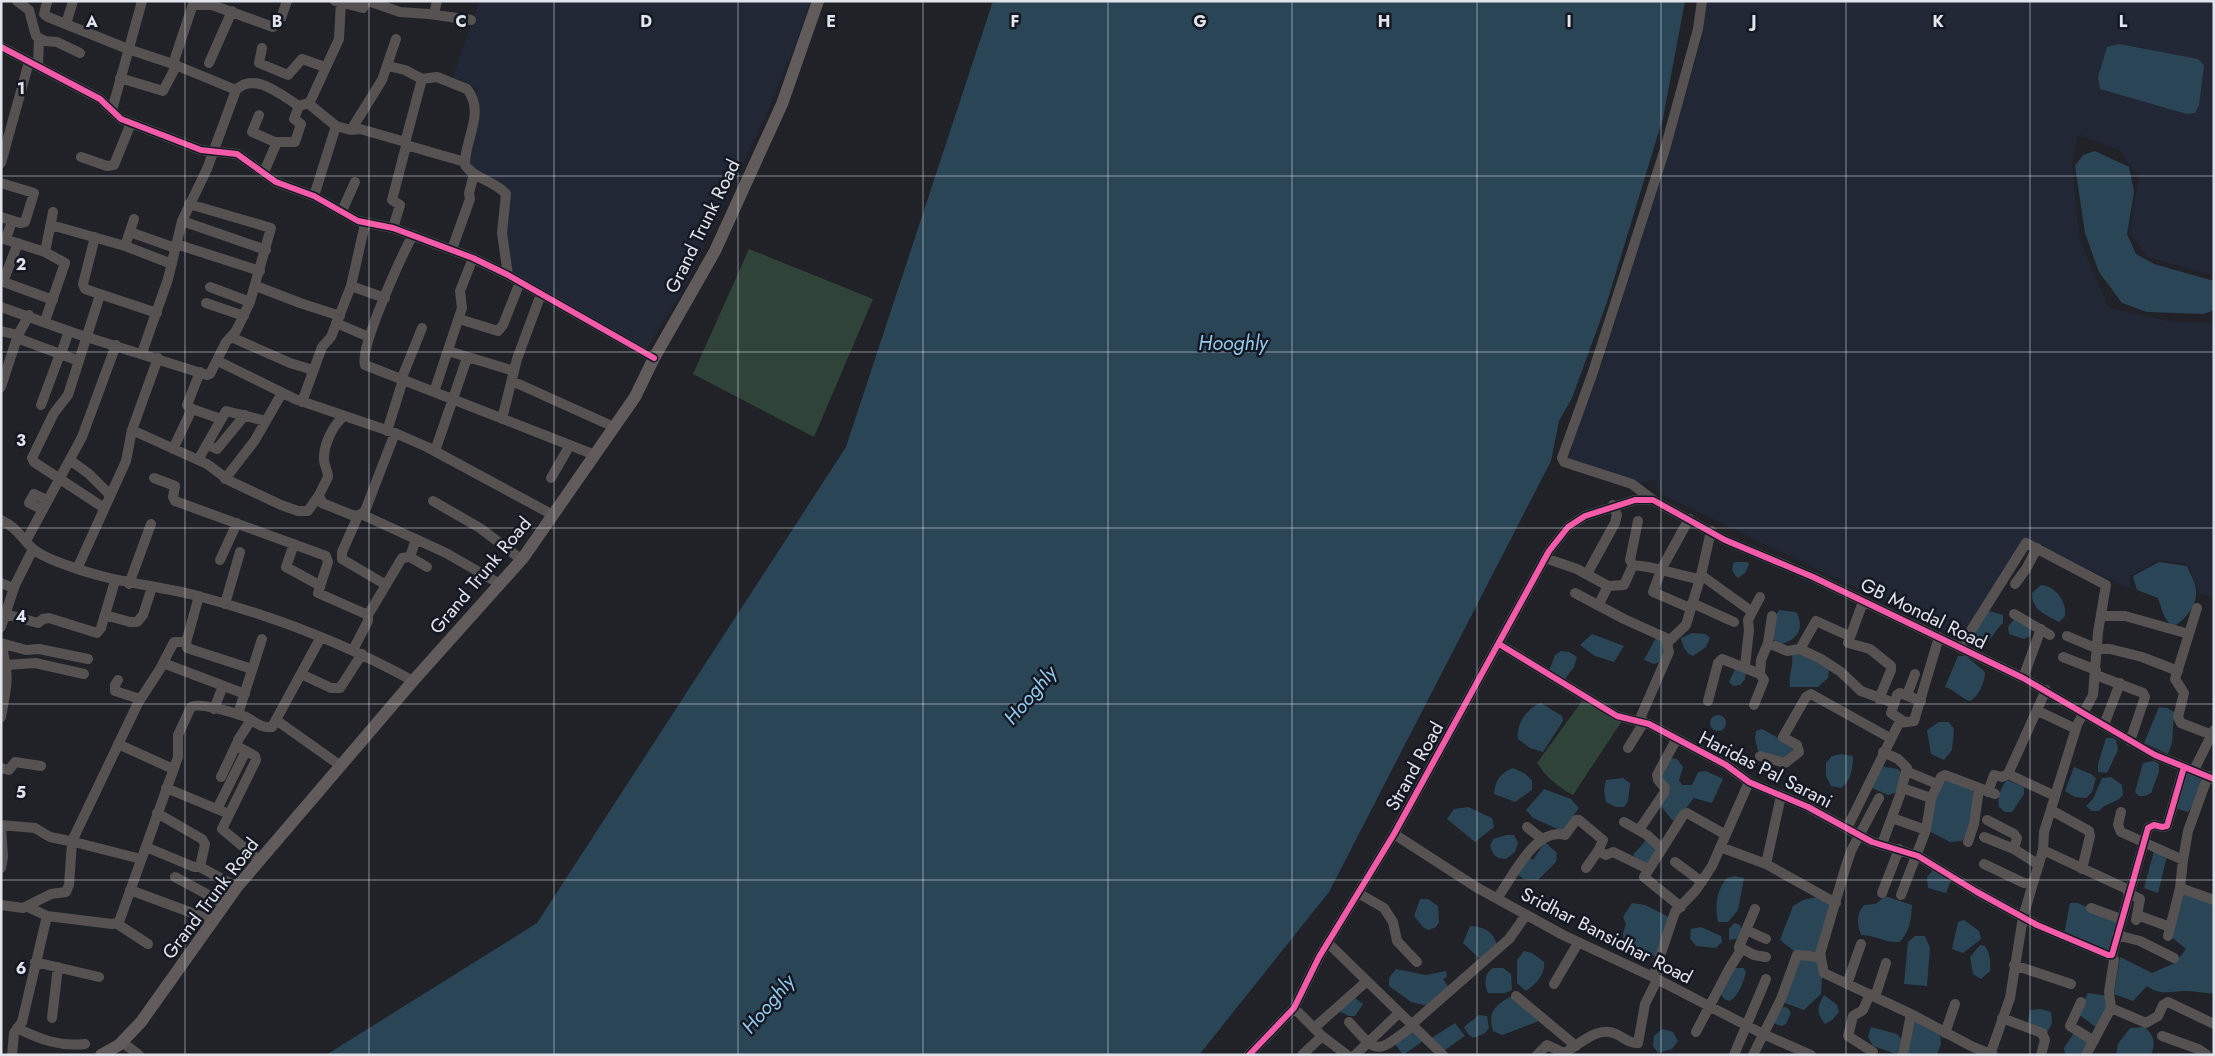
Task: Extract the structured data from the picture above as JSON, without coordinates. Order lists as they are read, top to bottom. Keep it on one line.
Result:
{"streets":{"main road":["Grand Trunk Road"],"street":["GB Mondal Road","Strand Road","Haridas Pal Sarani","Sridhar Bansidhar Road"]},"crossings":[["Strand Road","Haridas Pal Sarani"],["Strand Road","Sridhar Bansidhar Road"]],"water":["Hooghly"],"grid":{"columns":["A","B","C","D","E","F","G","H","I","J","K","L"],"rows":["1","2","3","4","5","6"]}}
